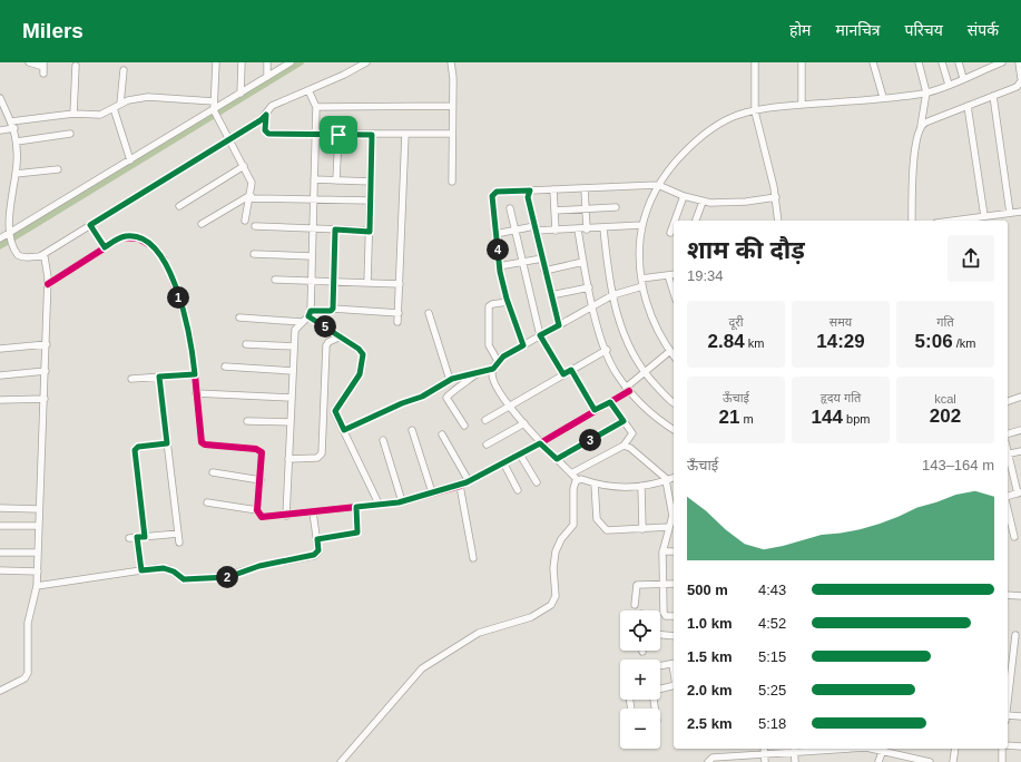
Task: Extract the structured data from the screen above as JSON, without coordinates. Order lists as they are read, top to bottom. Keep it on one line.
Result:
{"page":{"header":"Milers","nav":["होम","मानचित्र","परिचय","संपर्क"],"heading":["शाम की दौड़","19:34"],"pins":["4","1","5","3","2"],"stats":[["दूरी","2.84 km"],["समय","14:29"],["गति","5:06 /km"],["ऊँचाई","21 m"],["हृदय गति","144 bpm"],["kcal","202"]],"chart":["ऊँचाई","143–164 m"],"list":[{"name":"500 m","note":"4:43"},{"name":"1.0 km","note":"4:52"},{"name":"1.5 km","note":"5:15"},{"name":"2.0 km","note":"5:25"},{"name":"2.5 km","note":"5:18"}],"map_buttons":["+","−"]}}
